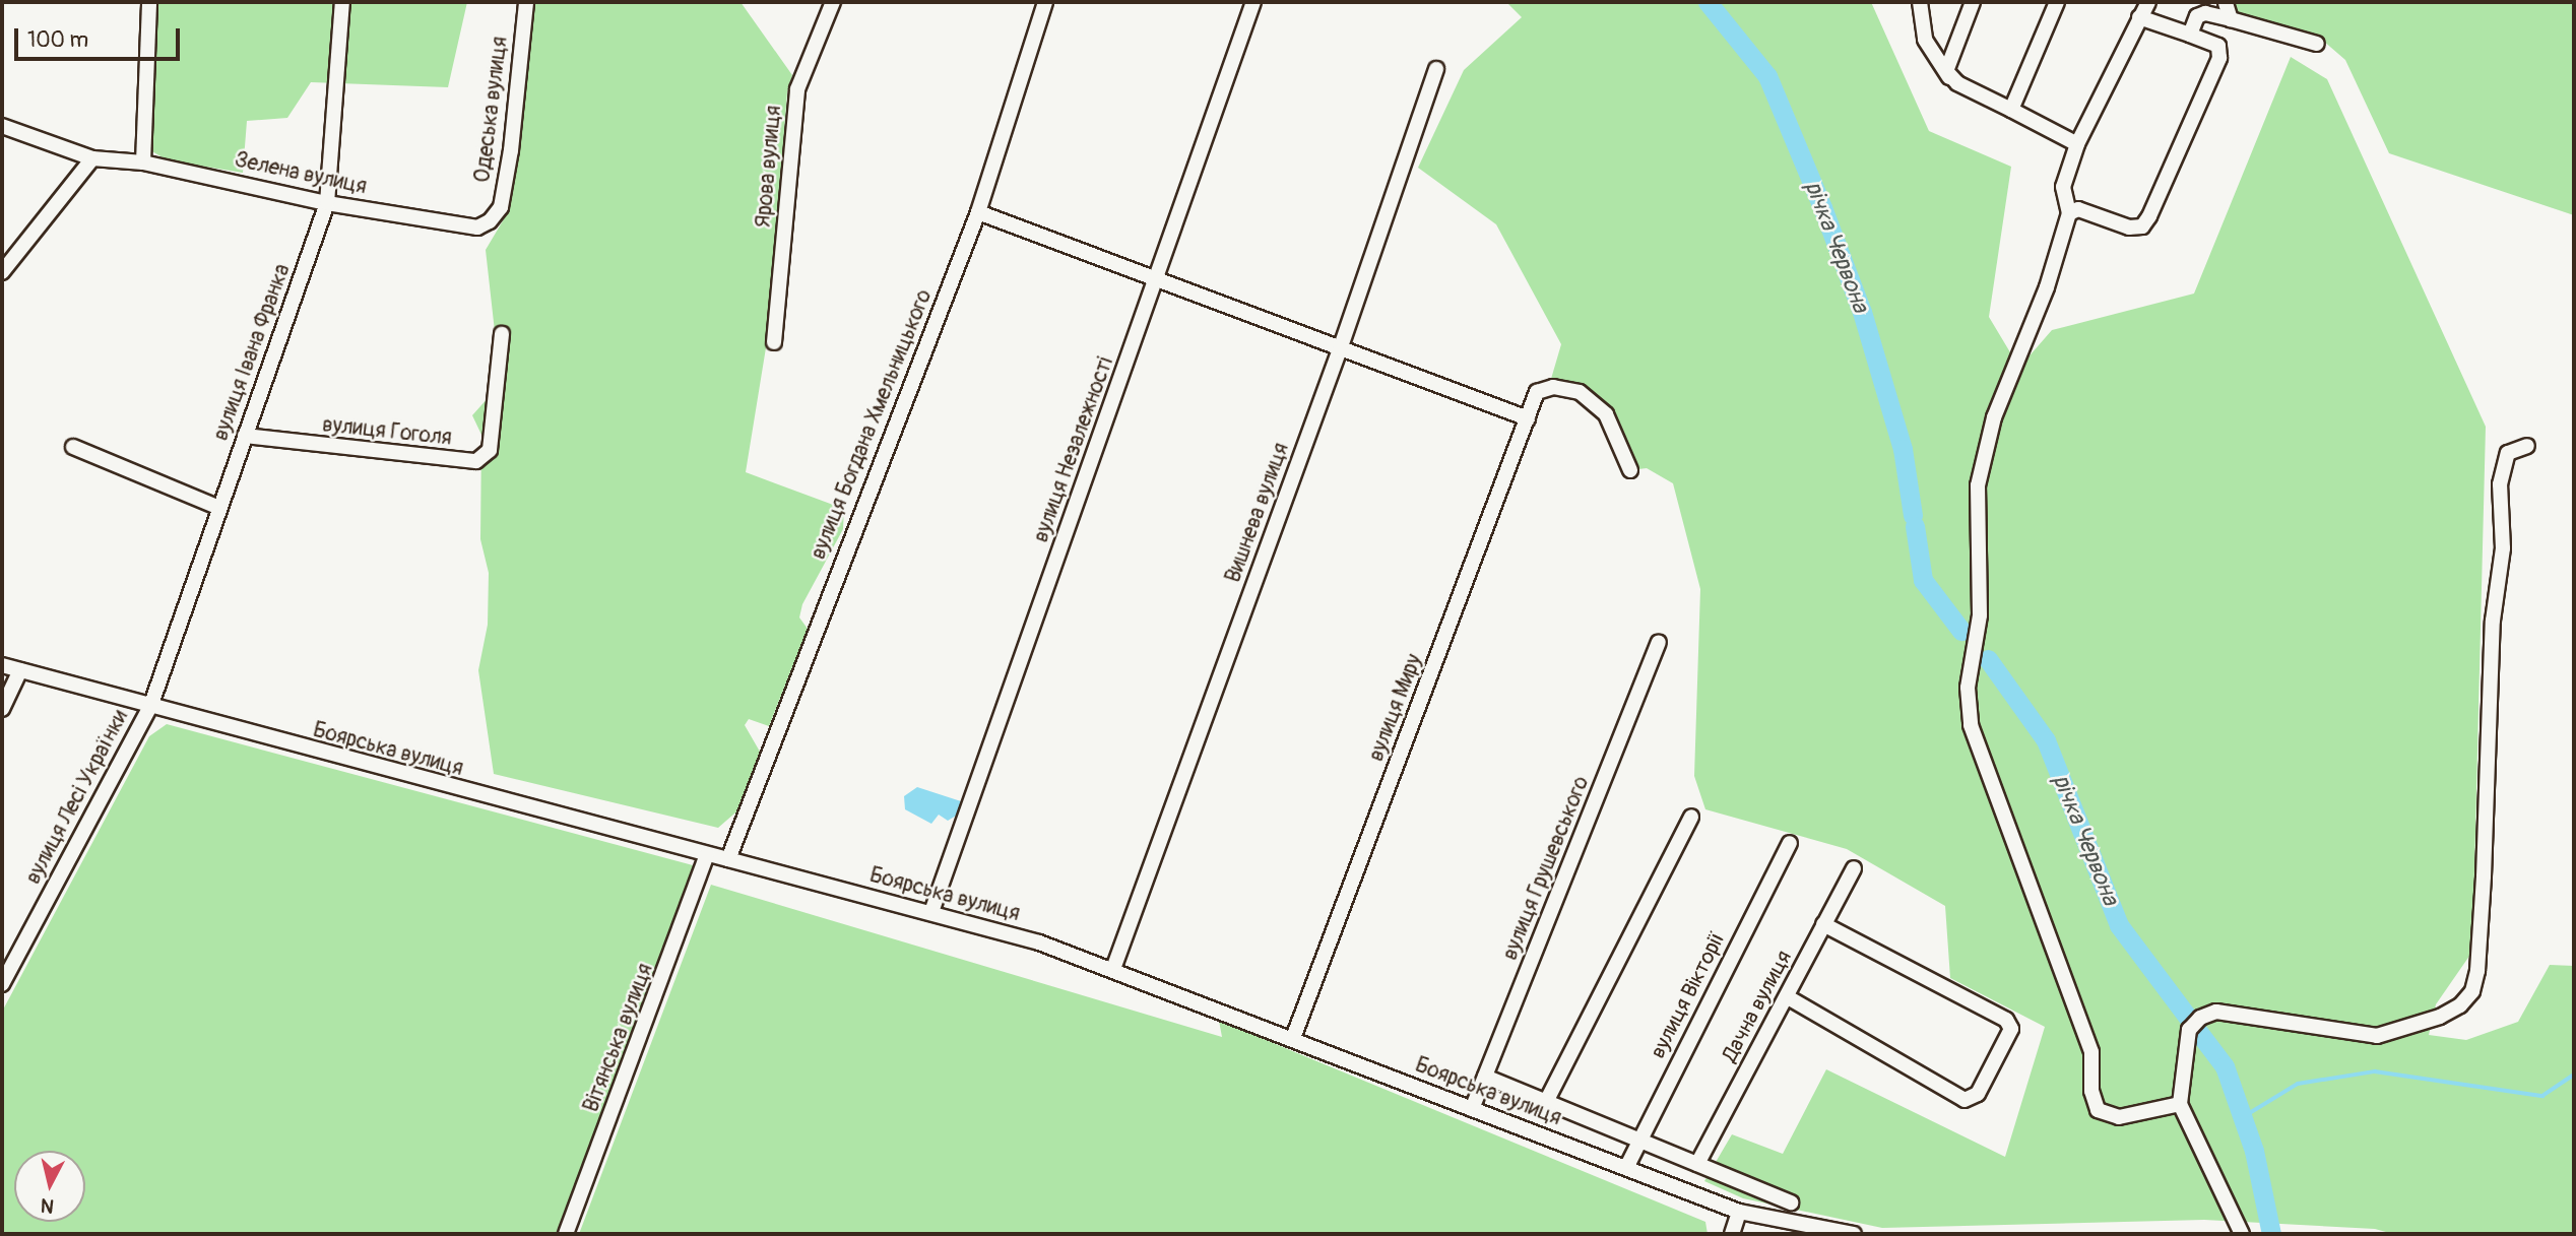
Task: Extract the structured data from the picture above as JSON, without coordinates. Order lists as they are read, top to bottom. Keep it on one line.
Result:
{"streets":{"street":["Одеська вулиця","Ярова вулиця","Зелена вулиця","вулиця Івана Франка","вулиця Богдана Хмельницького","вулиця Гоголя","вулиця Незалежності","Вишнева вулиця","вулиця Миру","Боярська вулиця","вулиця Лесі Українки","вулиця Грушевського","вулиця Вікторії","Дачна вулиця","Вітянська вулиця"]},"crossings":[["Одеська вулиця","Зелена вулиця"],["Зелена вулиця","вулиця Івана Франка"],["вулиця Івана Франка","вулиця Гоголя"],["вулиця Івана Франка","Боярська вулиця"],["вулиця Івана Франка","вулиця Лесі Українки"],["вулиця Богдана Хмельницького","Боярська вулиця"],["вулиця Незалежності","Боярська вулиця"],["Вишнева вулиця","Боярська вулиця"],["вулиця Миру","Боярська вулиця"],["Боярська вулиця","вулиця Лесі Українки"],["Боярська вулиця","вулиця Грушевського"],["Боярська вулиця","вулиця Вікторії"],["Боярська вулиця","Вітянська вулиця"]],"water":["річка Червона"],"scale_bar":"100 m","north":"bottom"}
